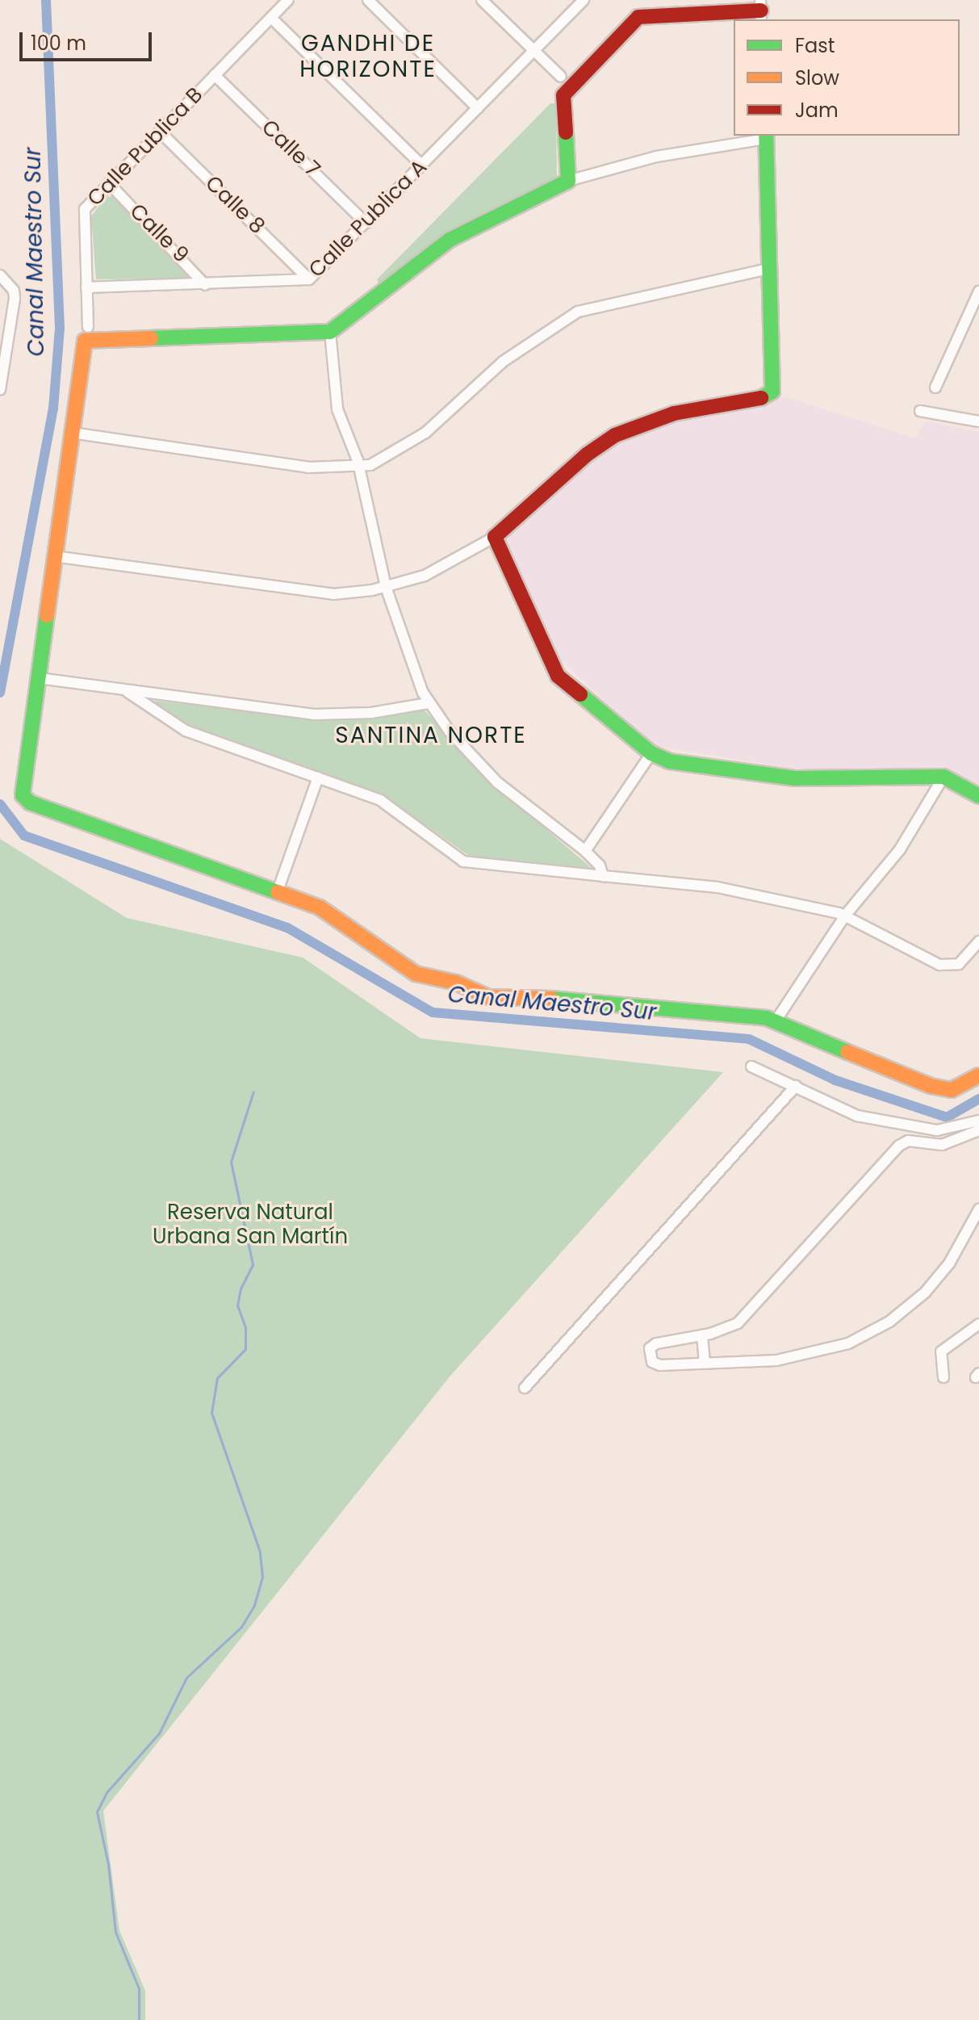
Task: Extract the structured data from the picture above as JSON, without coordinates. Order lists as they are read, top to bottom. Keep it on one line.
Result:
{"streets":{"street":["Calle Publica B","Calle 7","Calle 8","Calle Publica A","Calle 9"]},"crossings":[["Calle Publica B","Calle 7"],["Calle Publica B","Calle 8"],["Calle Publica B","Calle Publica A"],["Calle Publica B","Calle 9"],["Calle 7","Calle Publica A"],["Calle 8","Calle Publica A"],["Calle Publica A","Calle 9"]],"districts":["GANDHI DE HORIZONTE","SANTINA NORTE"],"water":["Canal Maestro Sur"],"parks":["Reserva Natural Urbana San Martín"],"legend":["Fast","Slow","Jam"],"scale_bar":"100 m"}
